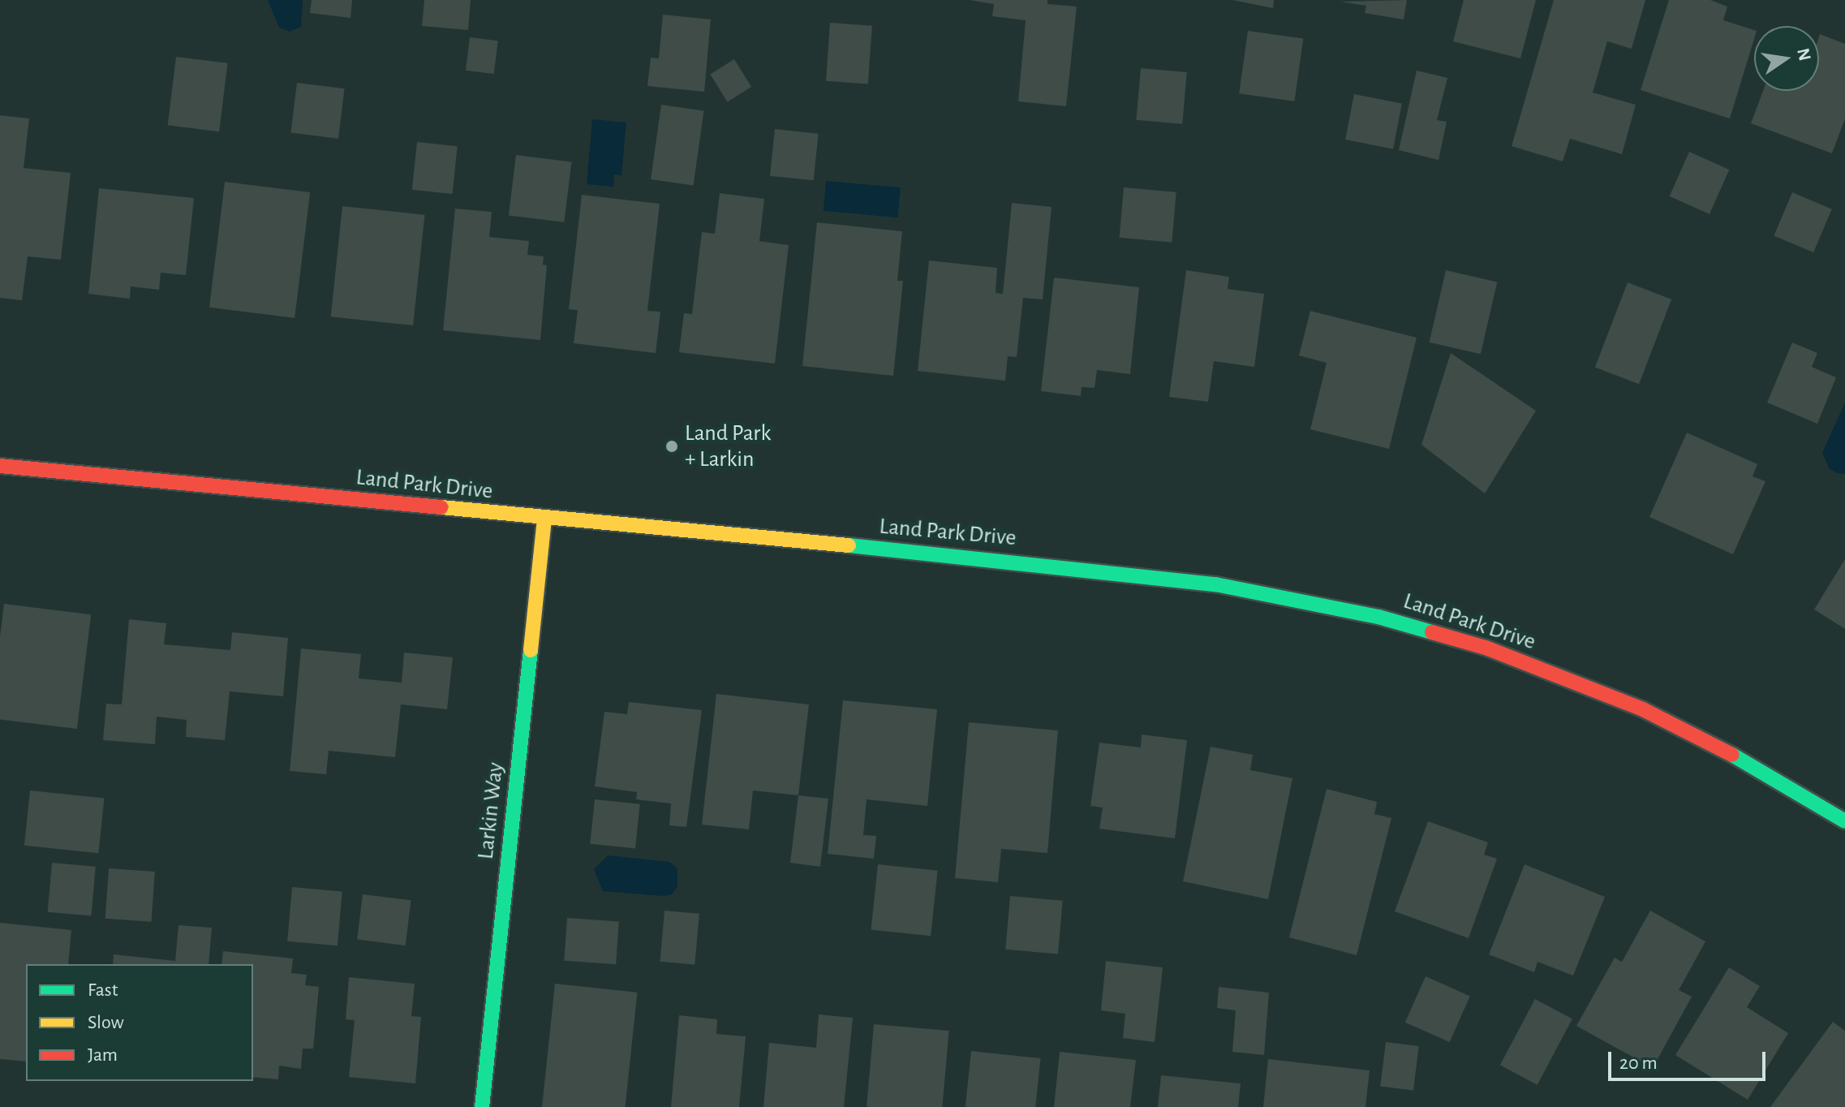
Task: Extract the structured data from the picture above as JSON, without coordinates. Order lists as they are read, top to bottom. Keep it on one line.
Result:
{"streets":{"main road":["Land Park Drive","Larkin Way"]},"crossings":[["Land Park Drive","Larkin Way"]],"places":["Land Park + Larkin"],"legend":["Fast","Slow","Jam"],"scale_bar":"20 m","north":"right"}
